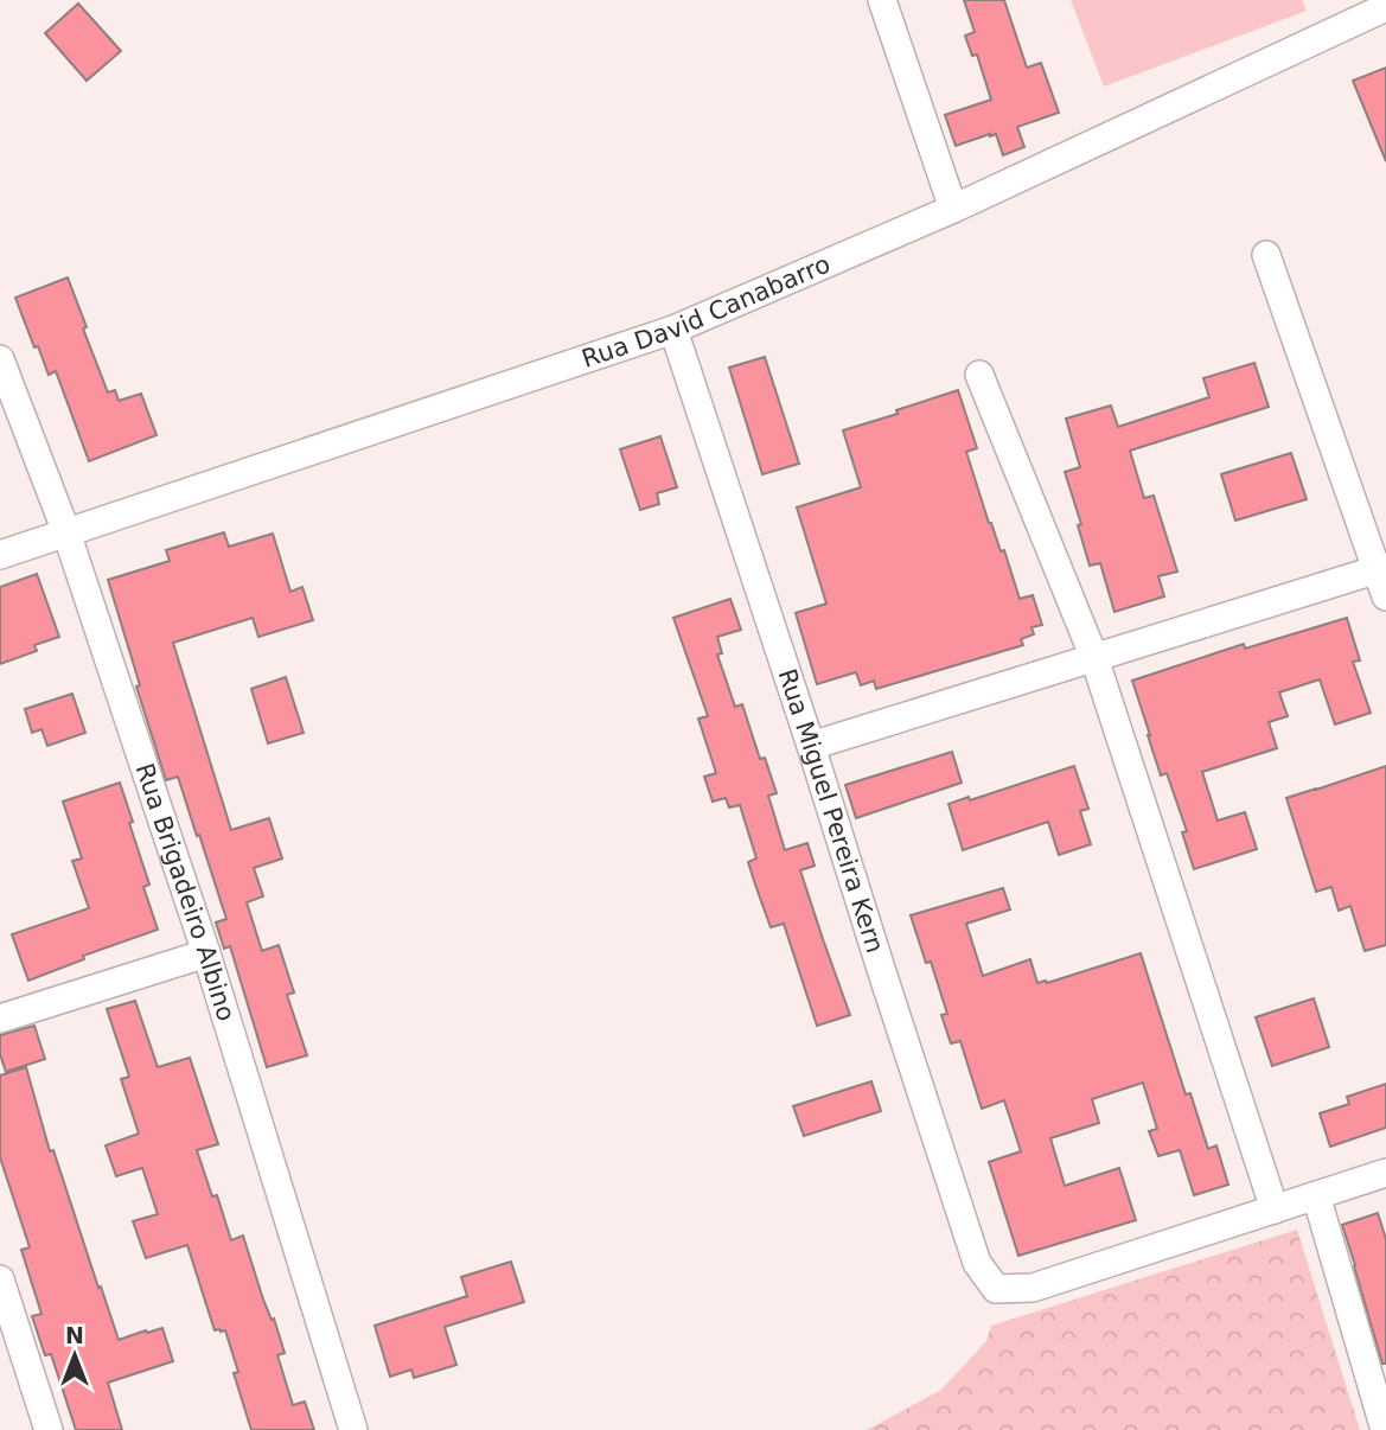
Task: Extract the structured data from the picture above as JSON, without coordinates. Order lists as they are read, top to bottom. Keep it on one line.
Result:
{"streets":{"street":["Rua David Canabarro","Rua Miguel Pereira Kern","Rua Brigadeiro Albino"]},"crossings":[["Rua David Canabarro","Rua Miguel Pereira Kern"],["Rua David Canabarro","Rua Brigadeiro Albino"]],"north":"top"}
